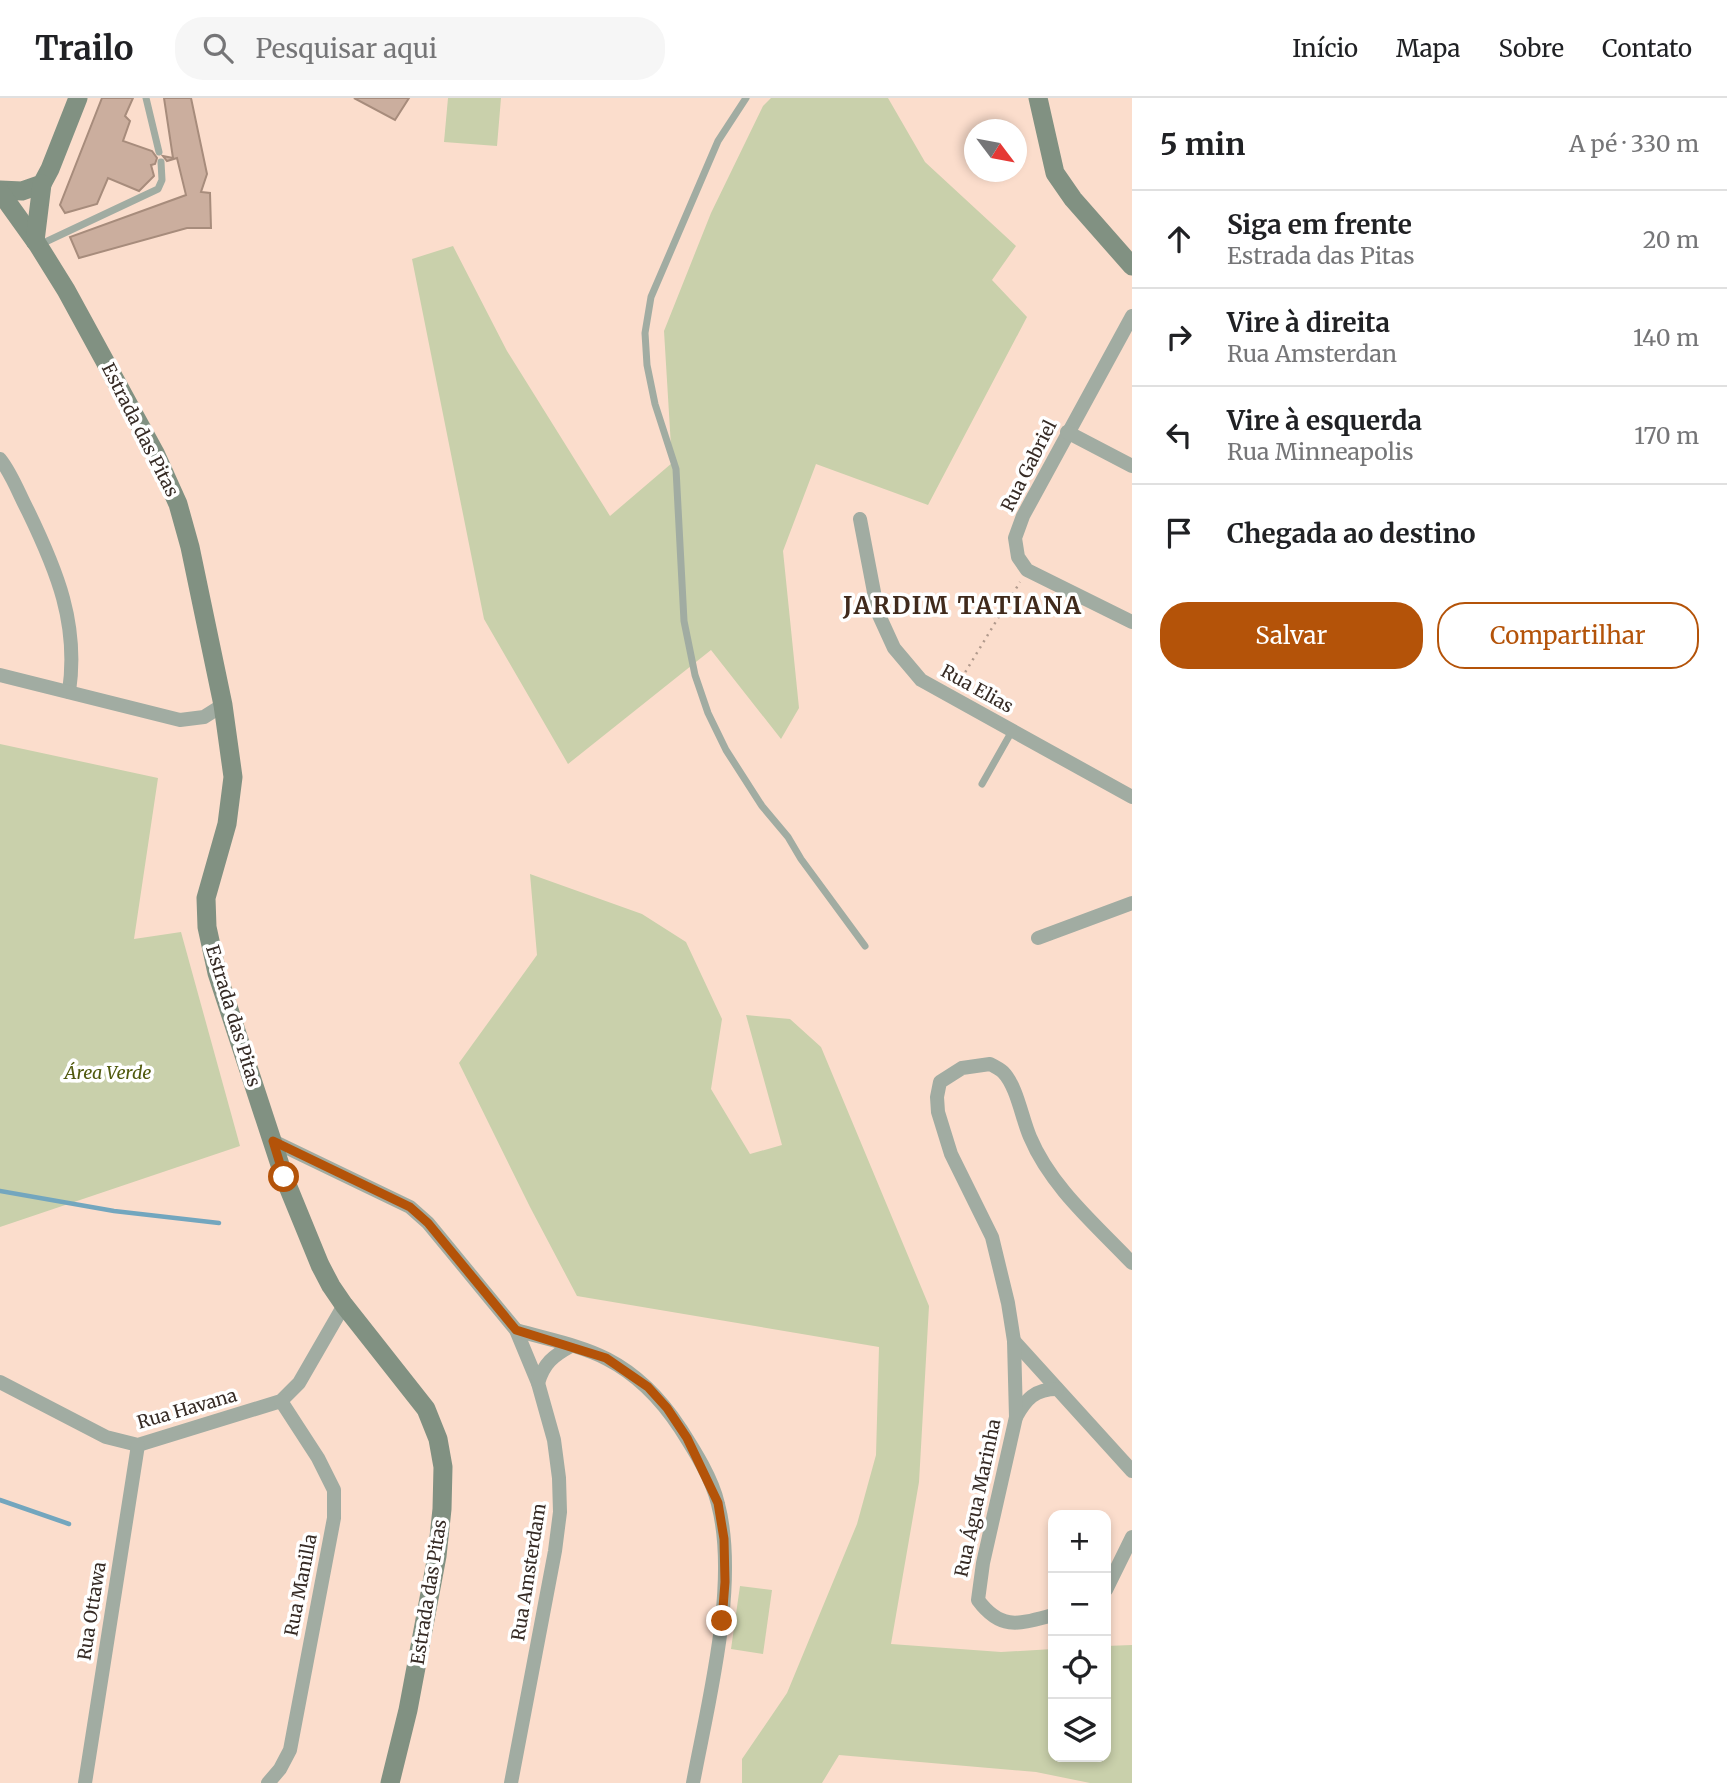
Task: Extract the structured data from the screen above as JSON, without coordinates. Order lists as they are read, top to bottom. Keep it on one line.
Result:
{"streets":{"main road":["Estrada das Pitas"],"street":["Rua Gabriel","Rua Elias","Rua Havana","Rua Água Marinha","Rua Amsterdam","Rua Manilla","Rua Ottawa"]},"crossings":[["Estrada das Pitas","Rua Amsterdam"],["Rua Havana","Rua Manilla"],["Rua Havana","Rua Ottawa"]],"districts":["JARDIM TATIANA"],"parks":["Área Verde"],"north":"bottom right","page":{"header":"Trailo","search":"Pesquisar aqui","nav":["Início","Mapa","Sobre","Contato"],"heading":["5 min","A pé · 330 m"],"list":[["Siga em frente","Estrada das Pitas","20 m"],["Vire à direita","Rua Amsterdan","140 m"],["Vire à esquerda","Rua Minneapolis","170 m"],"Chegada ao destino"],"buttons":["Salvar","Compartilhar"],"map_buttons":["+","−"]}}
